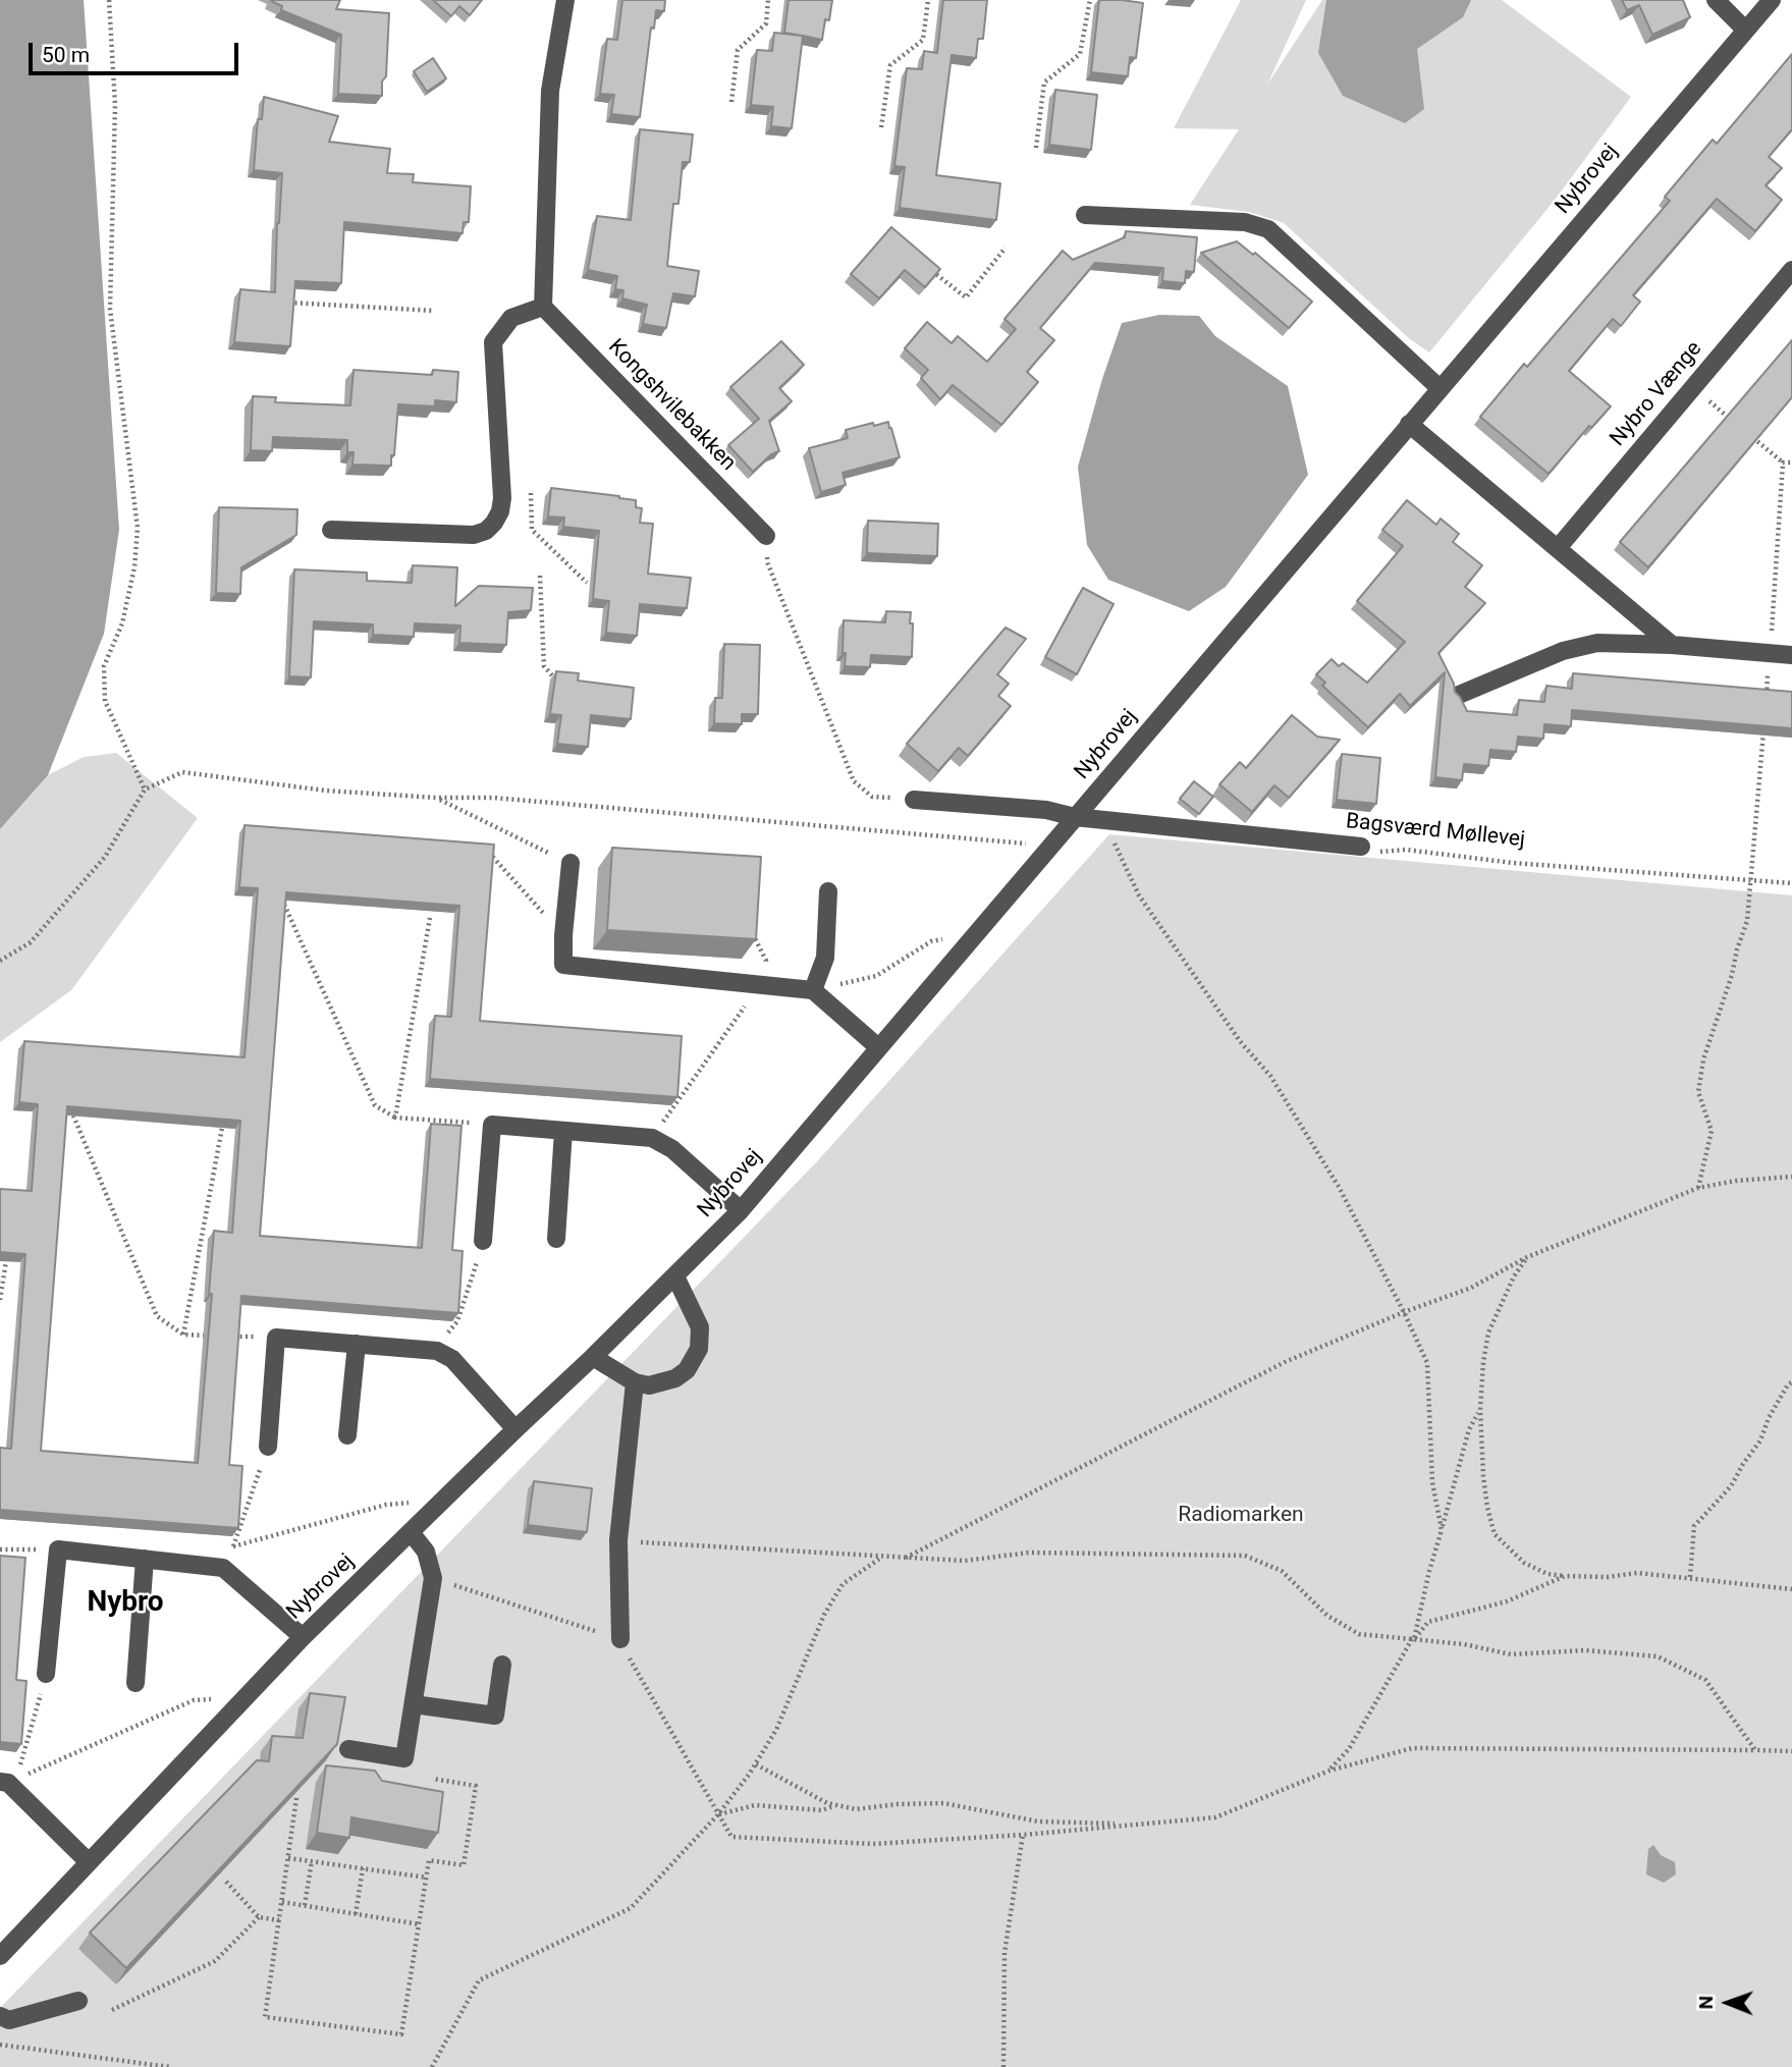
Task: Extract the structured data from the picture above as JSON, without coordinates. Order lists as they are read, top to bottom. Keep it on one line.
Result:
{"streets":{"street":["Nybrovej","Nybro Vænge","Kongshvilebakken","Bagsværd Møllevej"]},"crossings":[["Nybrovej","Bagsværd Møllevej"]],"districts":["Nybro"],"parks":["Radiomarken"],"scale_bar":"50 m","north":"left"}
